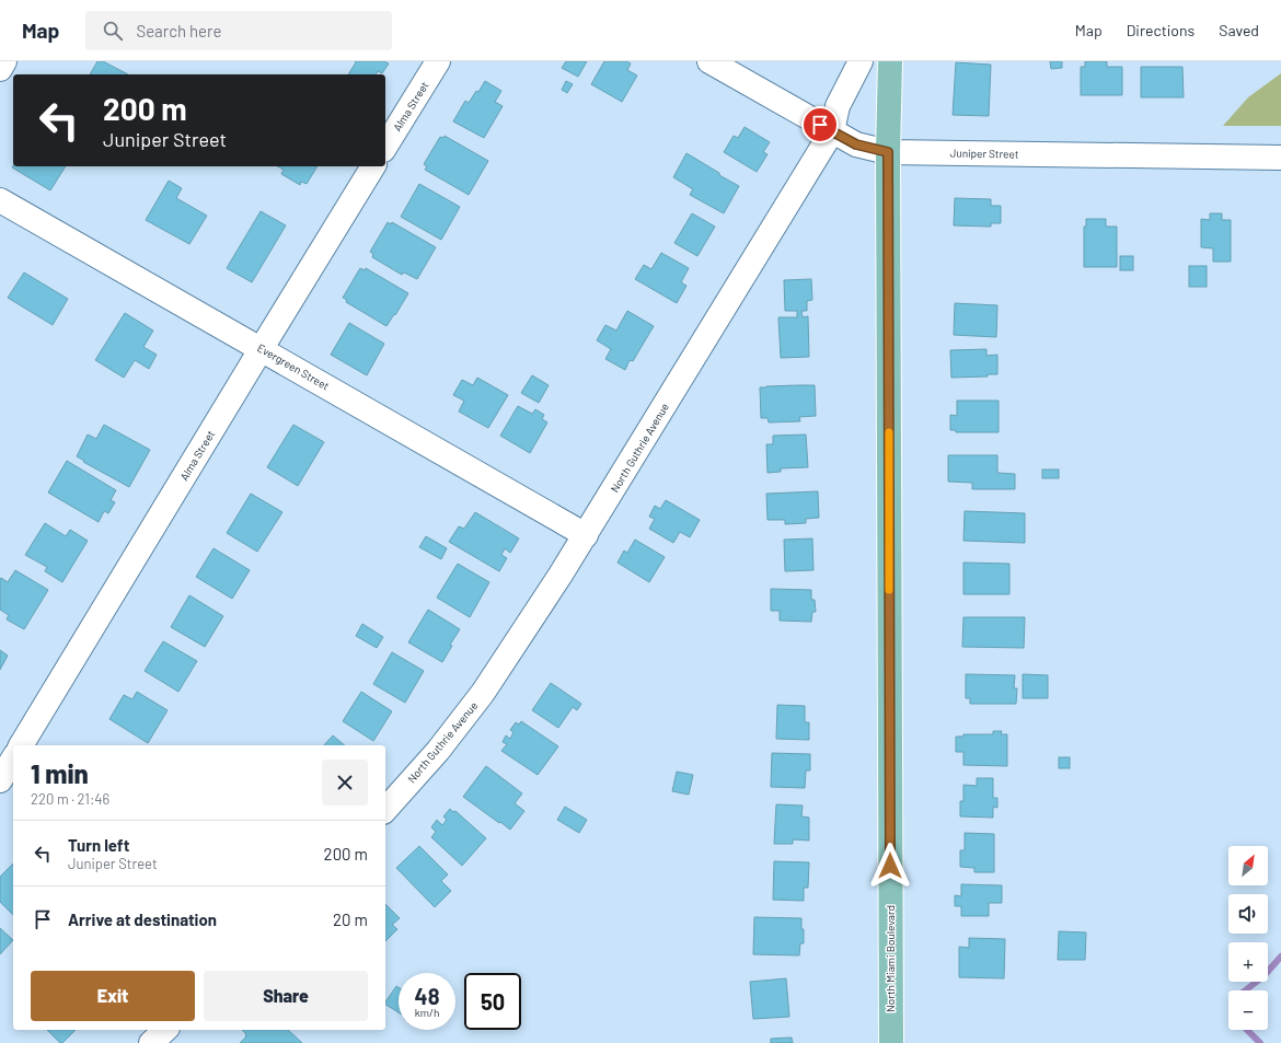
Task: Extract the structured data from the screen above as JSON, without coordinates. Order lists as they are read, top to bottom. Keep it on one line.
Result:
{"streets":{"main road":["North Miami Boulevard"],"street":["Alma Street","Juniper Street","Evergreen Street","North Guthrie Avenue"]},"crossings":[["Alma Street","Evergreen Street"],["Juniper Street","North Guthrie Avenue"],["Juniper Street","North Miami Boulevard"],["Evergreen Street","North Guthrie Avenue"]],"north":"top right","page":{"header":"Map","search":"Search here","nav":["Map","Directions","Saved"],"turn":["200 m","Juniper Street"],"heading":["1 min","220 m · 21:46"],"list":[{"name":"Turn left","note":"Juniper Street","value":"200 m"},{"name":"Arrive at destination","value":"20 m"}],"map_buttons":["+","−"],"buttons":["Exit","Share"],"speed":"48 km/h","limit":"50"}}
